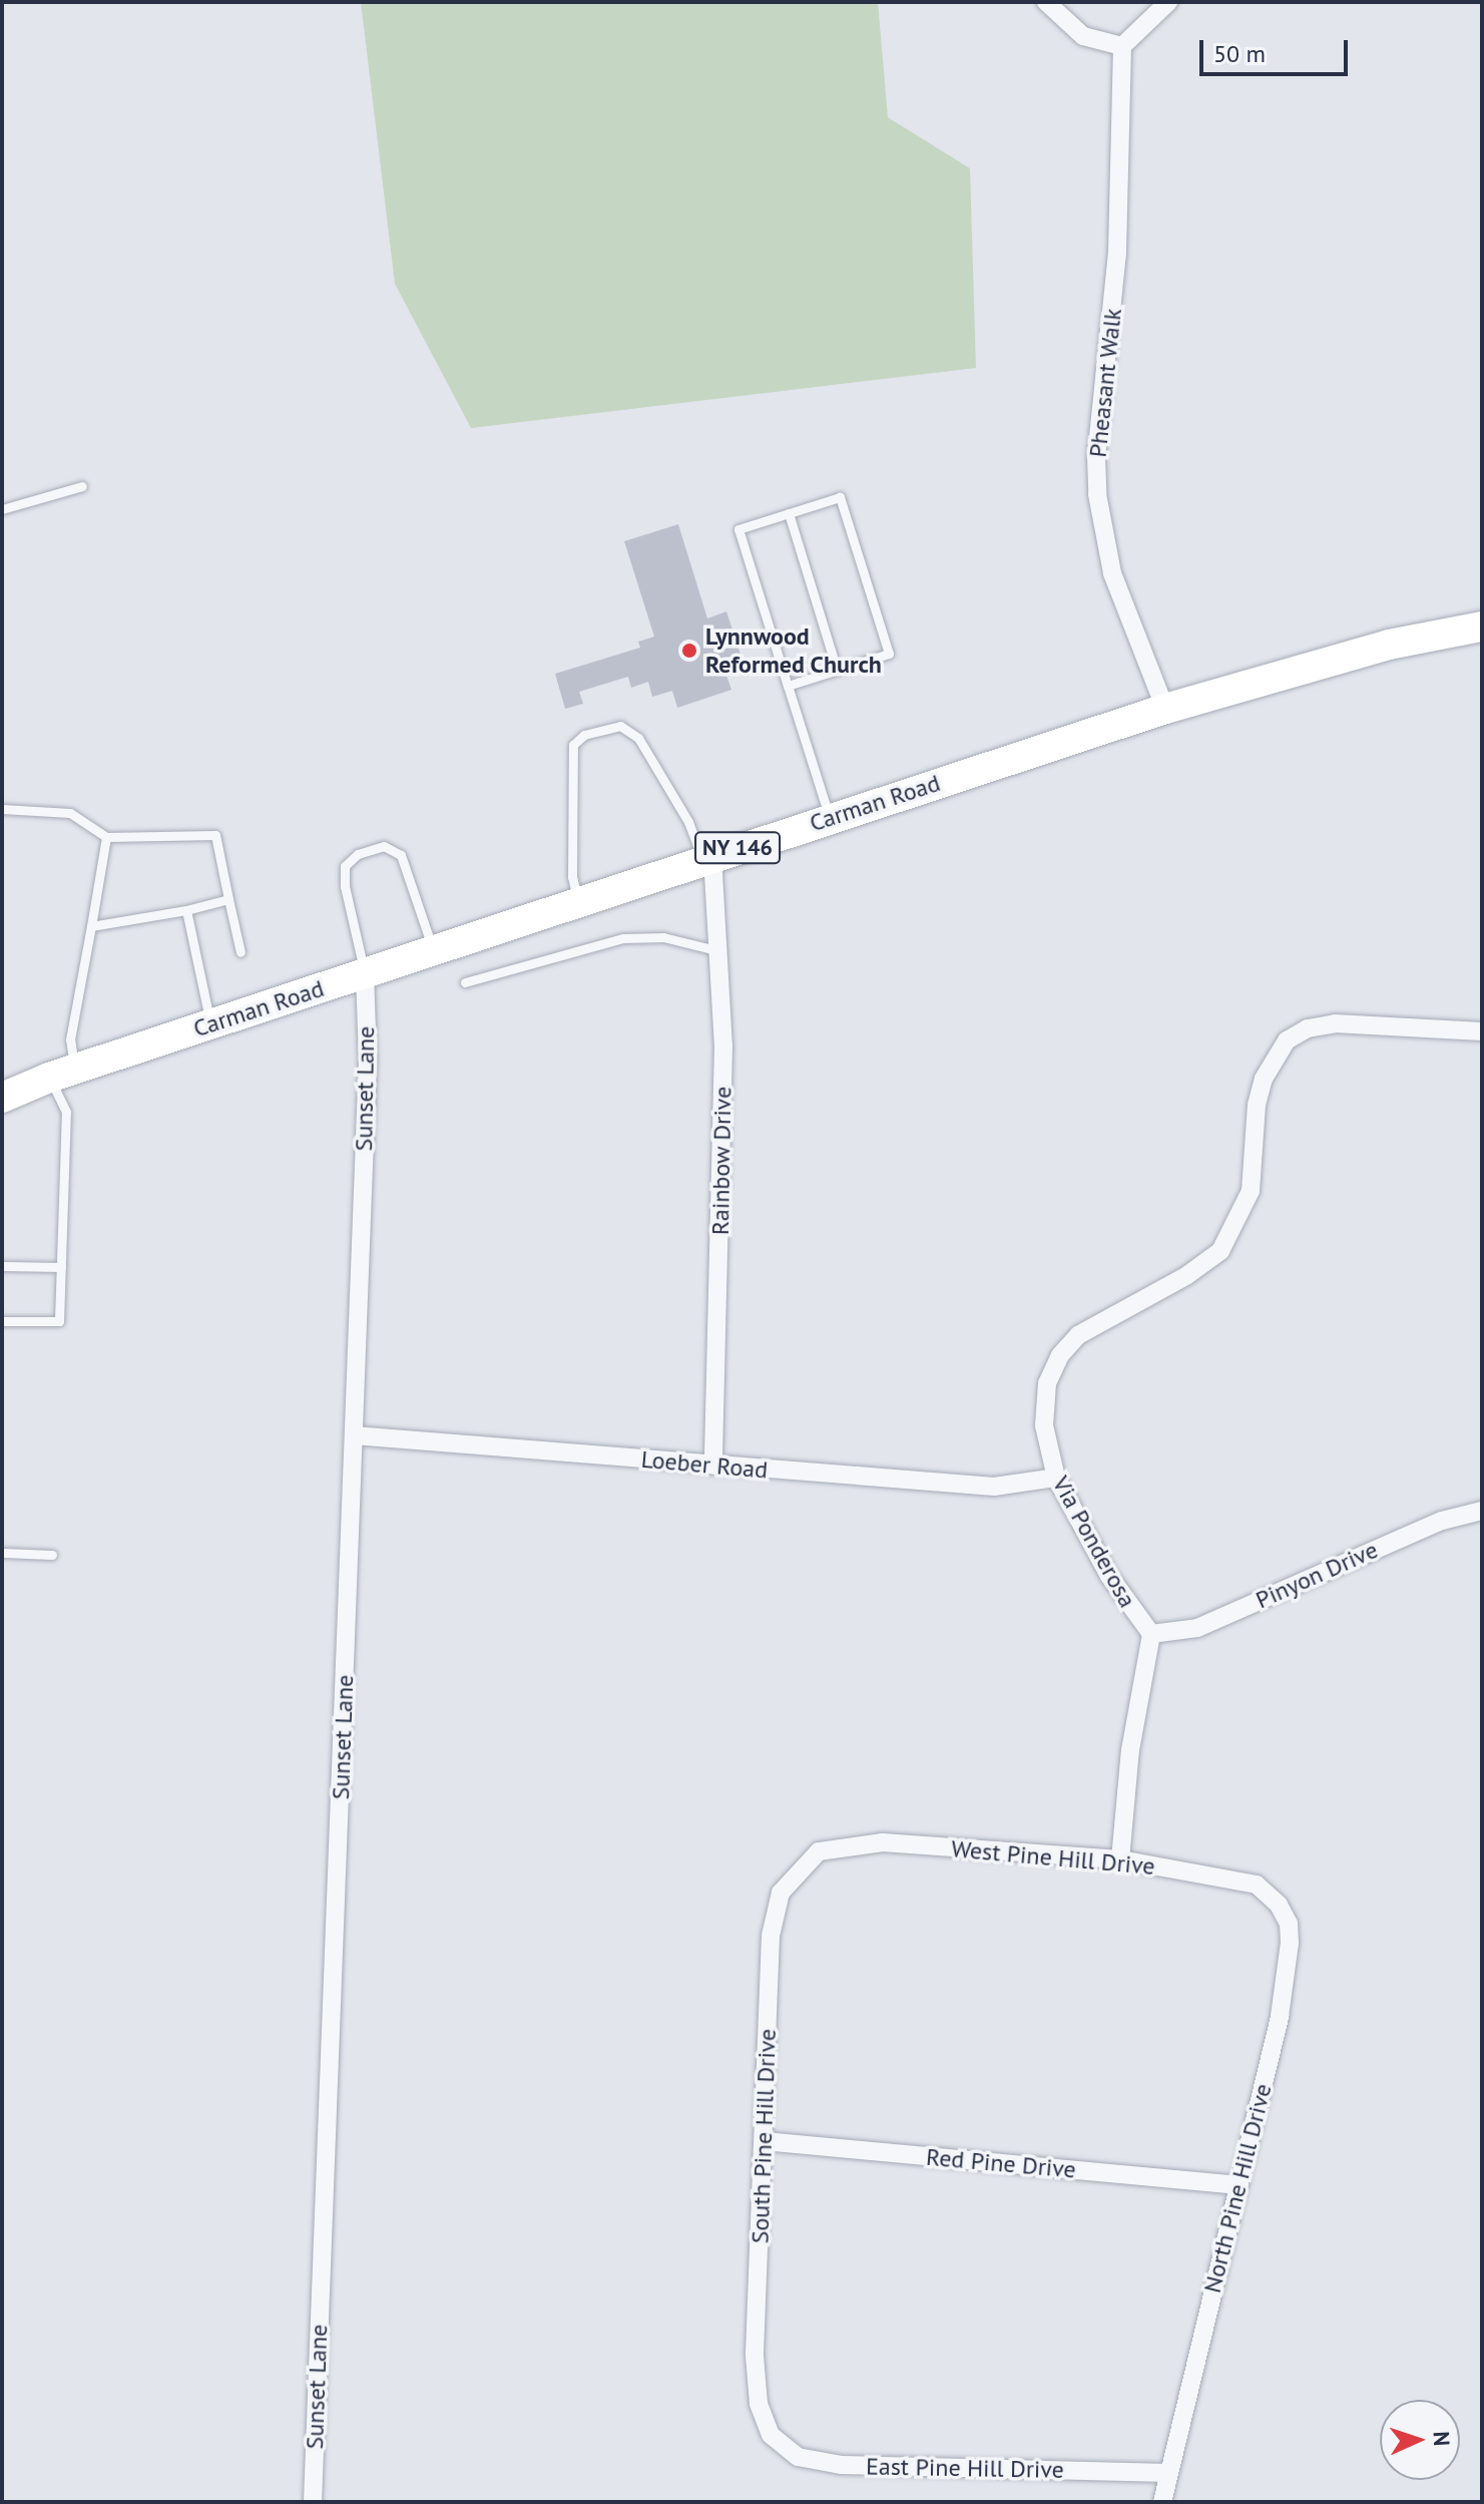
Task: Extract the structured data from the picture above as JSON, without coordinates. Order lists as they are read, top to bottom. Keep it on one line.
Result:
{"streets":{"main road":["Carman Road","NY 146"],"street":["Pheasant Walk","Sunset Lane","Rainbow Drive","Loeber Road","Via Ponderosa","Pinyon Drive","West Pine Hill Drive","South Pine Hill Drive","Red Pine Drive","North Pine Hill Drive","East Pine Hill Drive"]},"crossings":[["Pheasant Walk","Carman Road"],["Carman Road","Sunset Lane"],["Carman Road","Rainbow Drive"],["Sunset Lane","Loeber Road"],["Rainbow Drive","Loeber Road"],["Loeber Road","Via Ponderosa"],["Via Ponderosa","Pinyon Drive"],["Via Ponderosa","West Pine Hill Drive"],["West Pine Hill Drive","South Pine Hill Drive"],["West Pine Hill Drive","North Pine Hill Drive"],["South Pine Hill Drive","Red Pine Drive"],["South Pine Hill Drive","East Pine Hill Drive"],["Red Pine Drive","North Pine Hill Drive"],["North Pine Hill Drive","East Pine Hill Drive"]],"places":["Lynnwood Reformed Church"],"scale_bar":"50 m","north":"right"}
